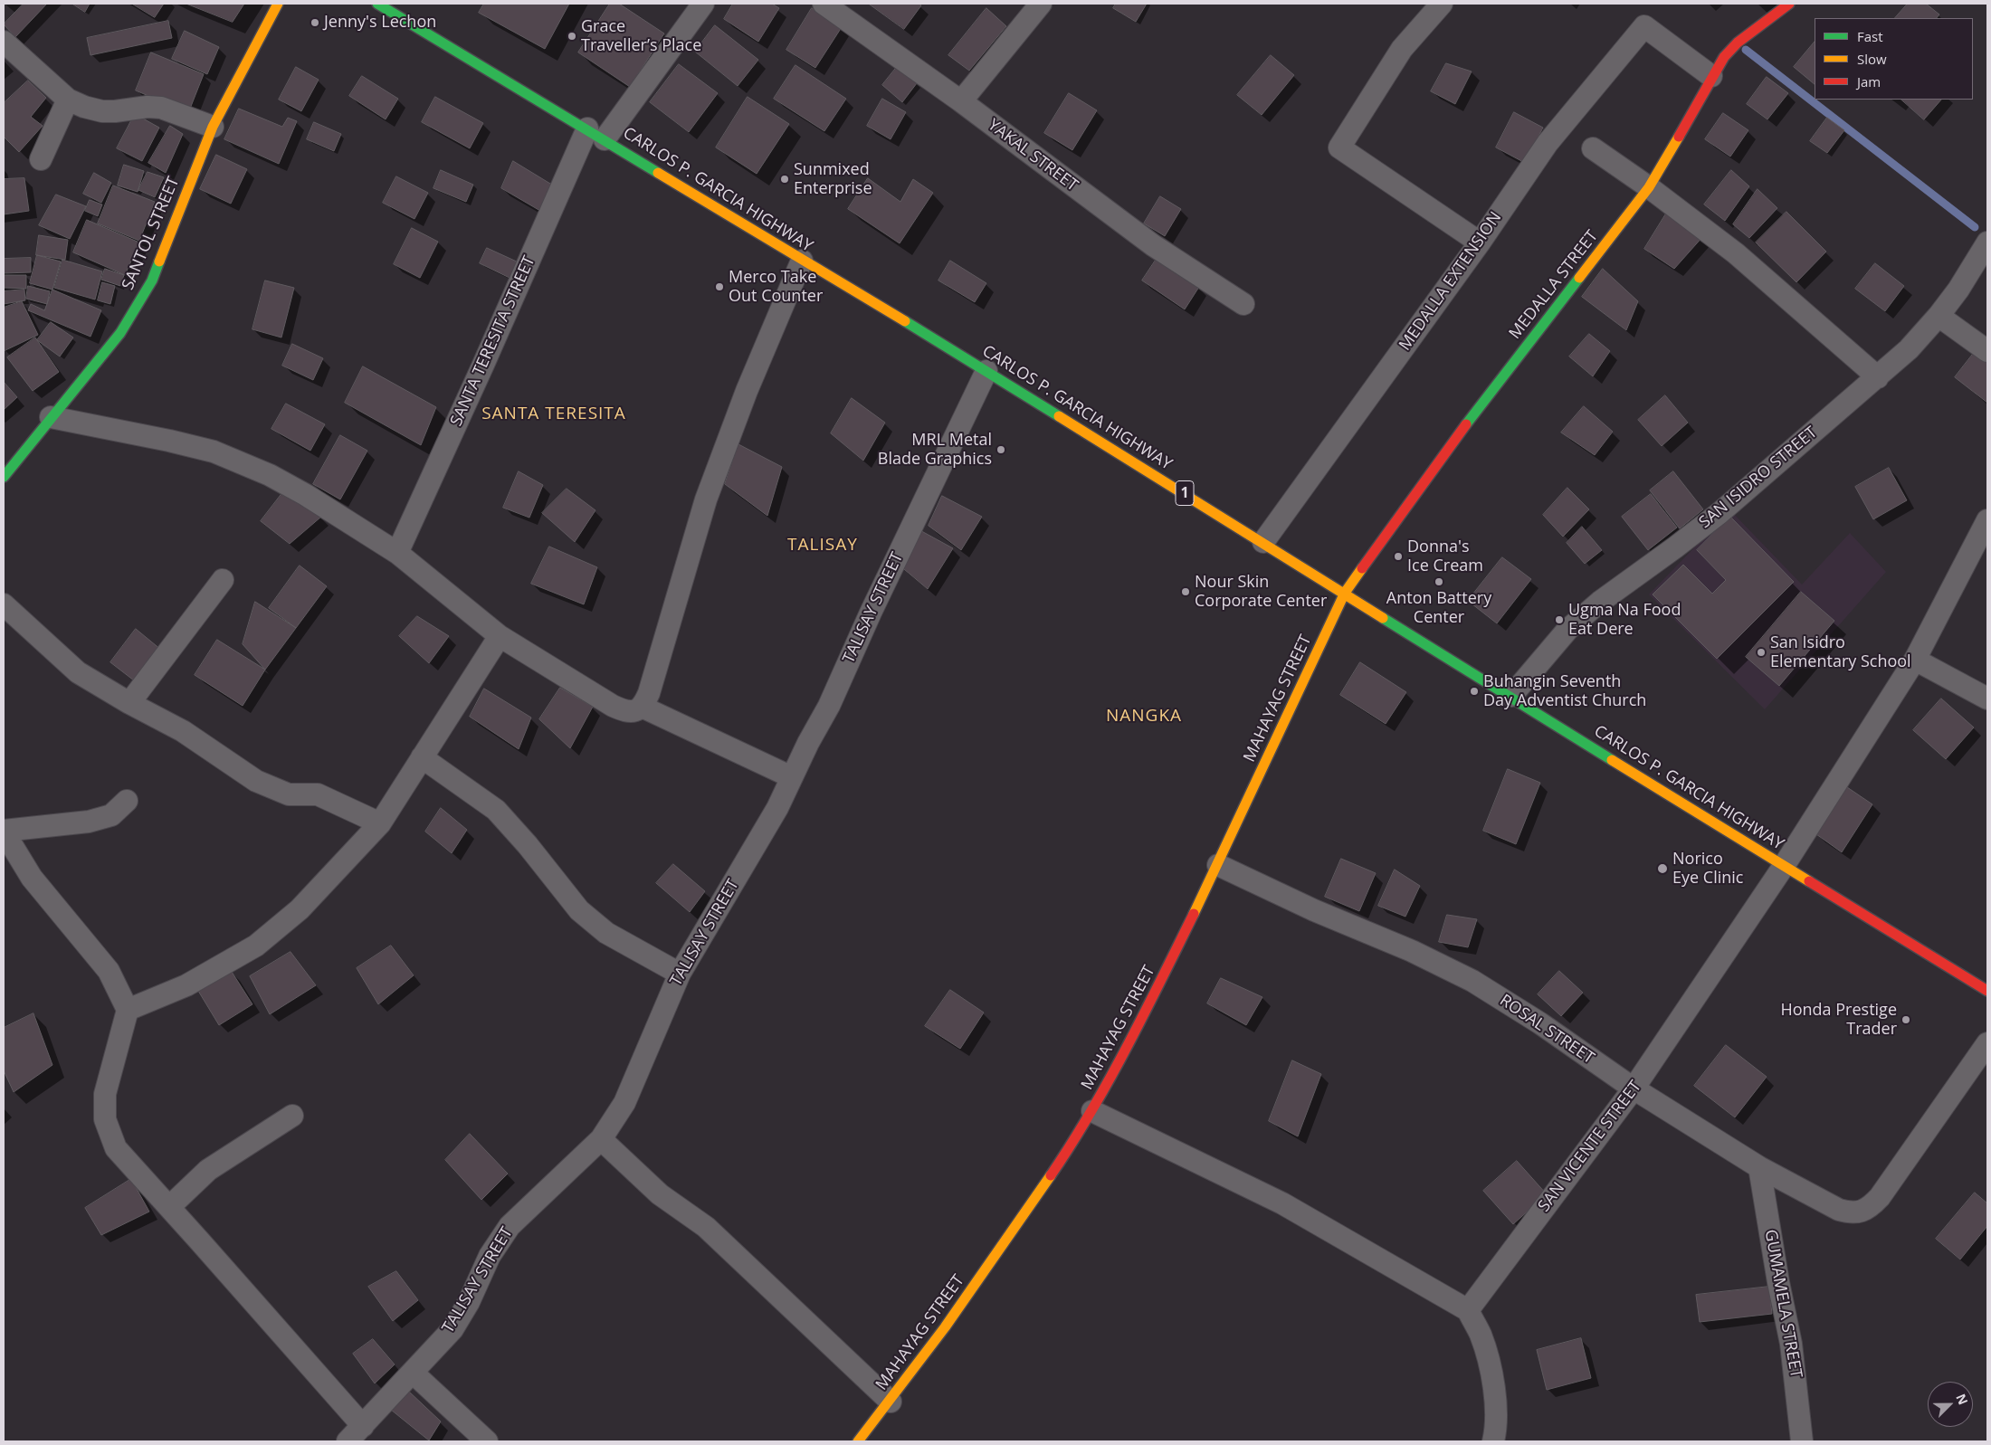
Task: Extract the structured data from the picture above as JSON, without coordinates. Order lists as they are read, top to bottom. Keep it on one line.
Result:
{"streets":{"main road":["CARLOS P. GARCIA HIGHWAY","SANTOL STREET","MEDALLA STREET","1","MAHAYAG STREET"],"street":["YAKAL STREET","MEDALLA EXTENSION","SANTA TERESITA STREET","SAN ISIDRO STREET","TALISAY STREET","ROSAL STREET","SAN VICENTE STREET","GUMAMELA STREET"]},"crossings":[["CARLOS P. GARCIA HIGHWAY","MEDALLA EXTENSION"],["CARLOS P. GARCIA HIGHWAY","MEDALLA STREET"],["CARLOS P. GARCIA HIGHWAY","SANTA TERESITA STREET"],["CARLOS P. GARCIA HIGHWAY","SAN ISIDRO STREET"],["CARLOS P. GARCIA HIGHWAY","TALISAY STREET"],["CARLOS P. GARCIA HIGHWAY","MAHAYAG STREET"],["CARLOS P. GARCIA HIGHWAY","SAN VICENTE STREET"],["MEDALLA EXTENSION","MEDALLA STREET"],["MEDALLA STREET","MAHAYAG STREET"],["MAHAYAG STREET","ROSAL STREET"],["ROSAL STREET","SAN VICENTE STREET"],["ROSAL STREET","GUMAMELA STREET"]],"districts":["SANTA TERESITA","TALISAY","NANGKA"],"places":["Jenny's Lechon","Grace Traveller’s Place","Sunmixed Enterprise","Merco Take Out Counter","MRL Metal Blade Graphics","Donna's Ice Cream","Anton Battery Center","Nour Skin Corporate Center","Ugma Na Food Eat Dere","San Isidro Elementary School","Buhangin Seventh Day Adventist Church","Norico Eye Clinic","Honda Prestige Trader"],"legend":["Fast","Slow","Jam"],"north":"top right"}
